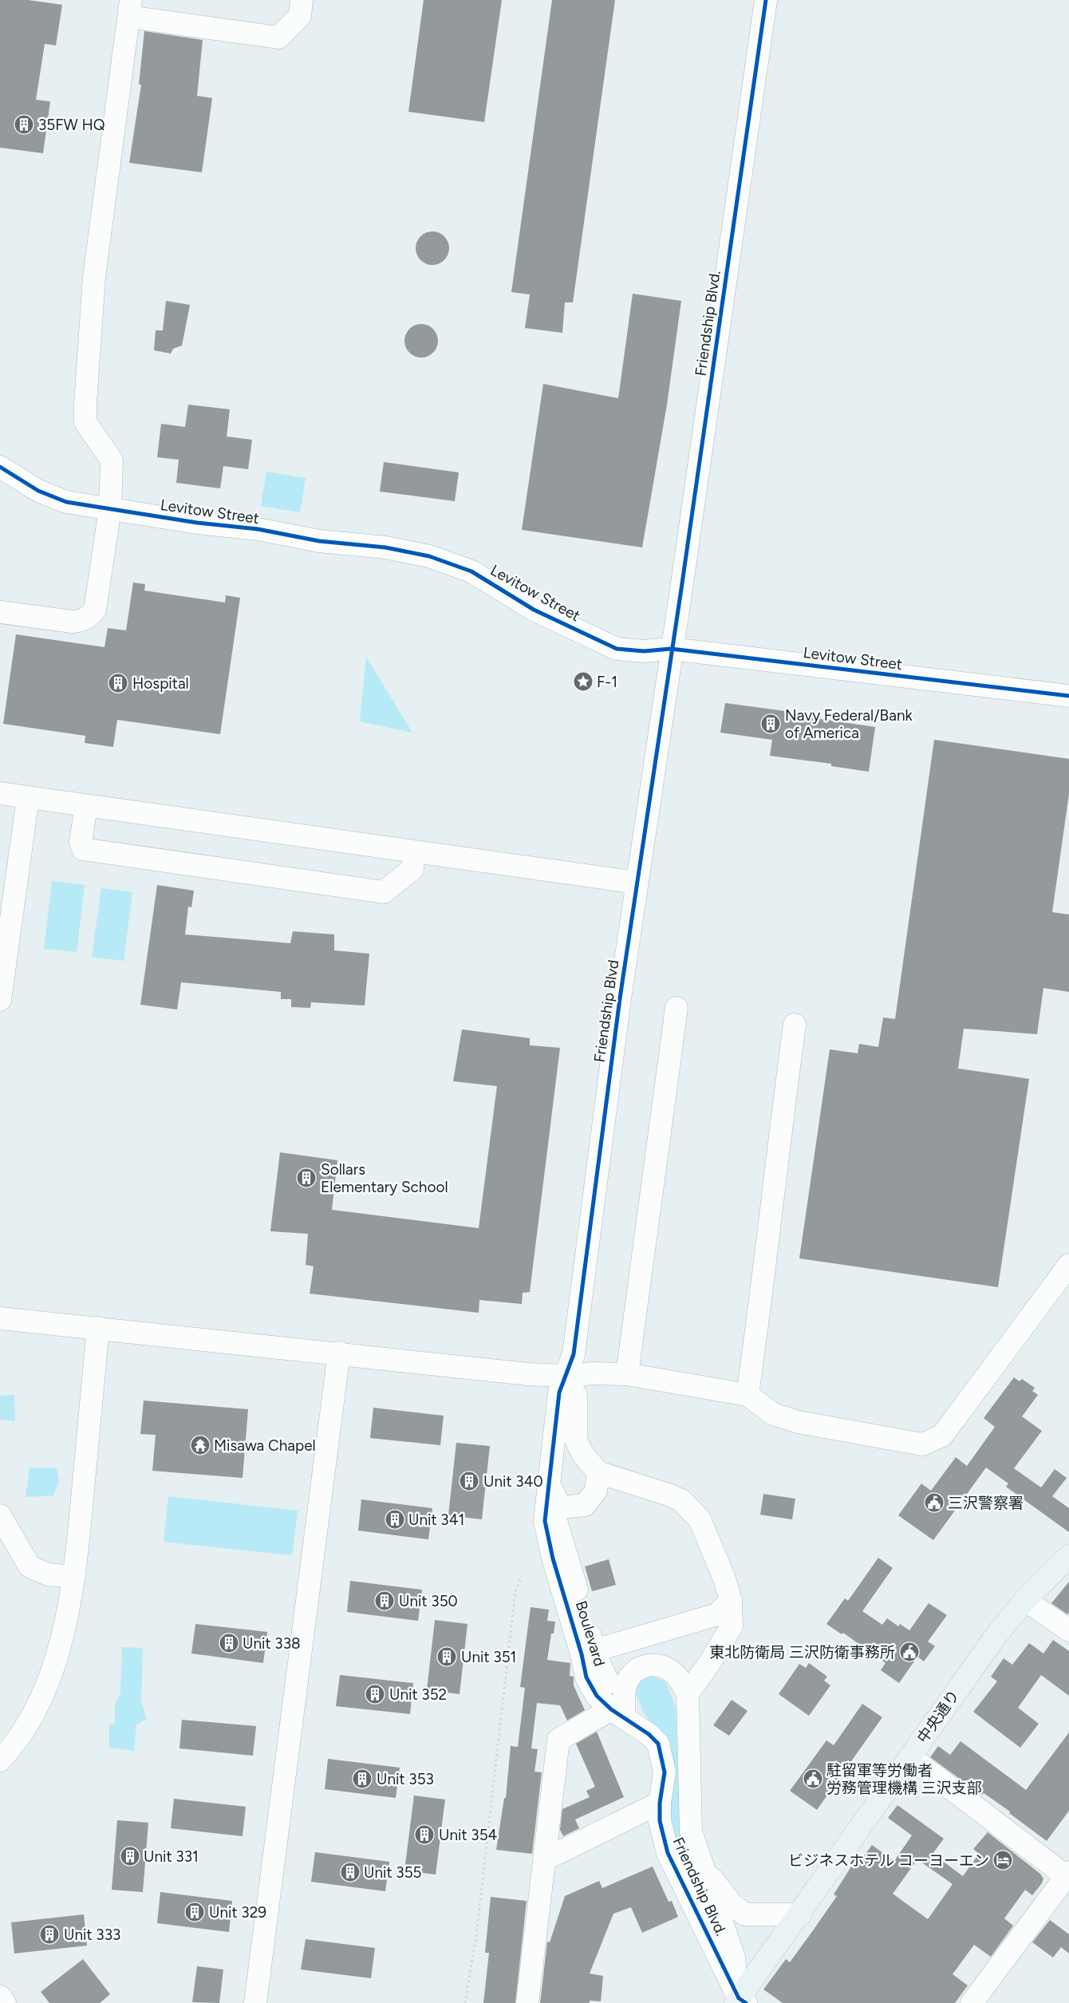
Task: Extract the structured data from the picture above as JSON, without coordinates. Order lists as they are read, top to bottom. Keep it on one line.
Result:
{"streets":{"main road":["中央通り"],"street":["Friendship Blvd.","Levitow Street","Friendship Blvd","Boulevard"]},"crossings":[["Friendship Blvd.","Levitow Street"],["Friendship Blvd.","Friendship Blvd"],["Friendship Blvd.","Boulevard"],["Friendship Blvd.","中央通り"],["Levitow Street","Friendship Blvd"],["Friendship Blvd","Boulevard"]],"places":{"building":["35FW HQ","Hospital","Navy Federal/Bank of America","Sollars Elementary School","Unit 340","Unit 341","Unit 350","Unit 338","Unit 351","Unit 352","Unit 353","Unit 354","Unit 331","Unit 355","Unit 329","Unit 333"],"place":["F-1"],"temple":["Misawa Chapel"],"public building":["三沢警察署","東北防衛局 三沢防衛事務所","駐留軍等労働者 労務管理機構 三沢支部"],"hotel":["ビジネスホテル コーヨーエン"]}}
